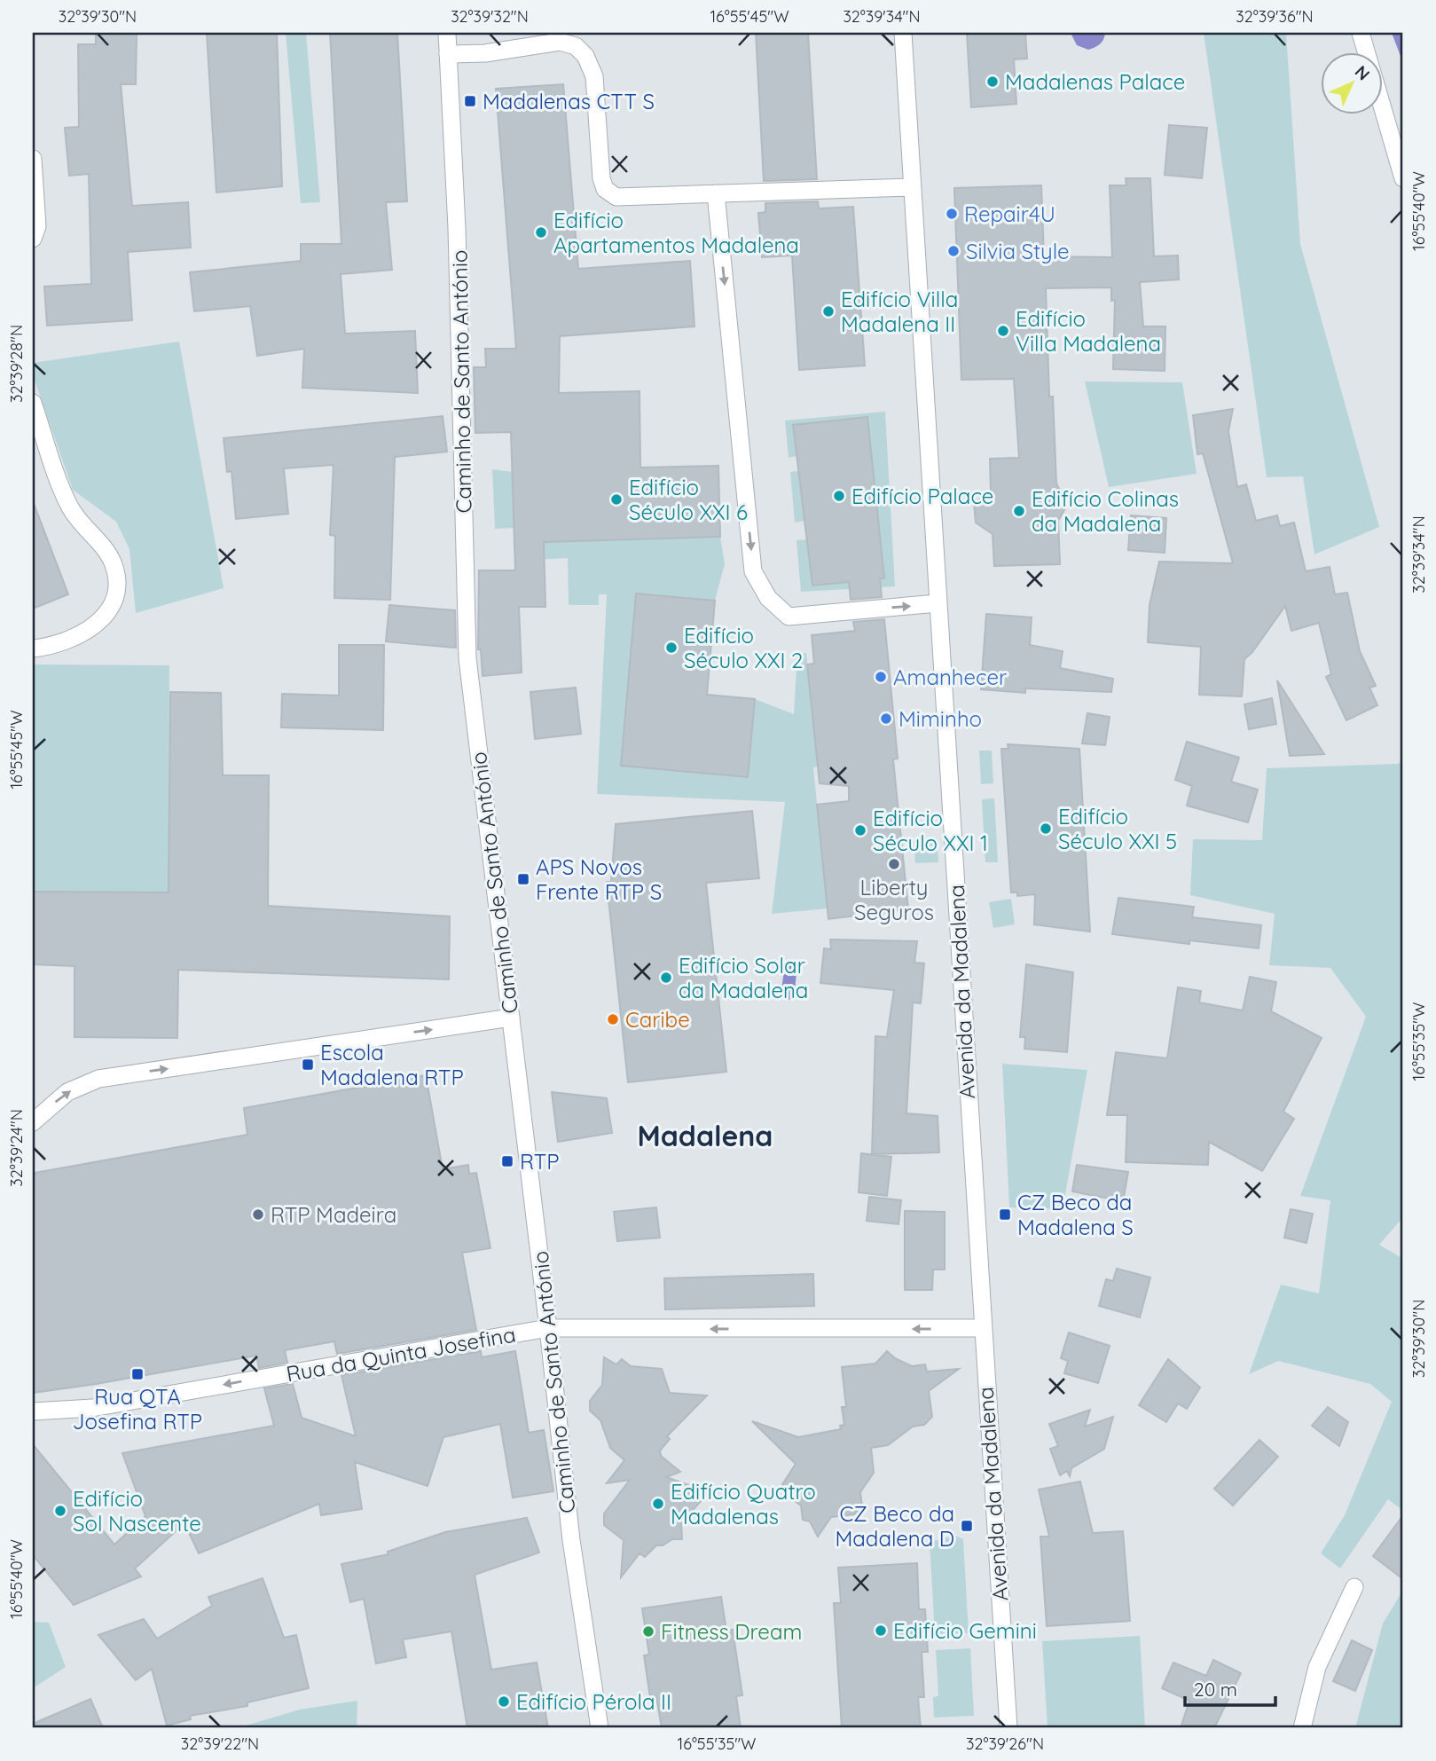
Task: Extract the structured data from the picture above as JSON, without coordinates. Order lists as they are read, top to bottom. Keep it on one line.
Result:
{"streets":{"street":["Caminho de Santo António","Avenida da Madalena","Rua da Quinta Josefina"]},"crossings":[["Caminho de Santo António","Rua da Quinta Josefina"],["Avenida da Madalena","Rua da Quinta Josefina"]],"one_way":["Rua da Quinta Josefina"],"districts":["Madalena"],"places":{"other":["Madalenas Palace","Repair4U","Edifício Apartamentos Madalena","Silvia Style","Edifício Villa Madalena II","Edifício Villa Madalena","Edifício Palace","Edifício Século XXI 6","Edifício Colinas da Madalena","Edifício Século XXI 2","Amanhecer","Miminho","Edifício Século XXI 5","Edifício Século XXI 1","Liberty Seguros","Edifício Solar da Madalena","Caribe","RTP Madeira","Edifício Quatro Madalenas","Edifício Sol Nascente","Edifício Gemini","Fitness Dream","Edifício Pérola II"],"transit":["Madalenas CTT S","APS Novos Frente RTP S","Escola Madalena RTP","RTP","CZ Beco da Madalena S","Rua QTA Josefina RTP","CZ Beco da Madalena D"]},"scale_bar":"20 m","north":"top right","coordinates":["32°39'30\"N","32°39'32\"N","16°55'45\"W","32°39'34\"N","32°39'36\"N","16°55'40\"W","32°39'28\"N","16°55'35\"W","32°39'24\"N","32°39'22\"N","32°39'26\"N"]}
